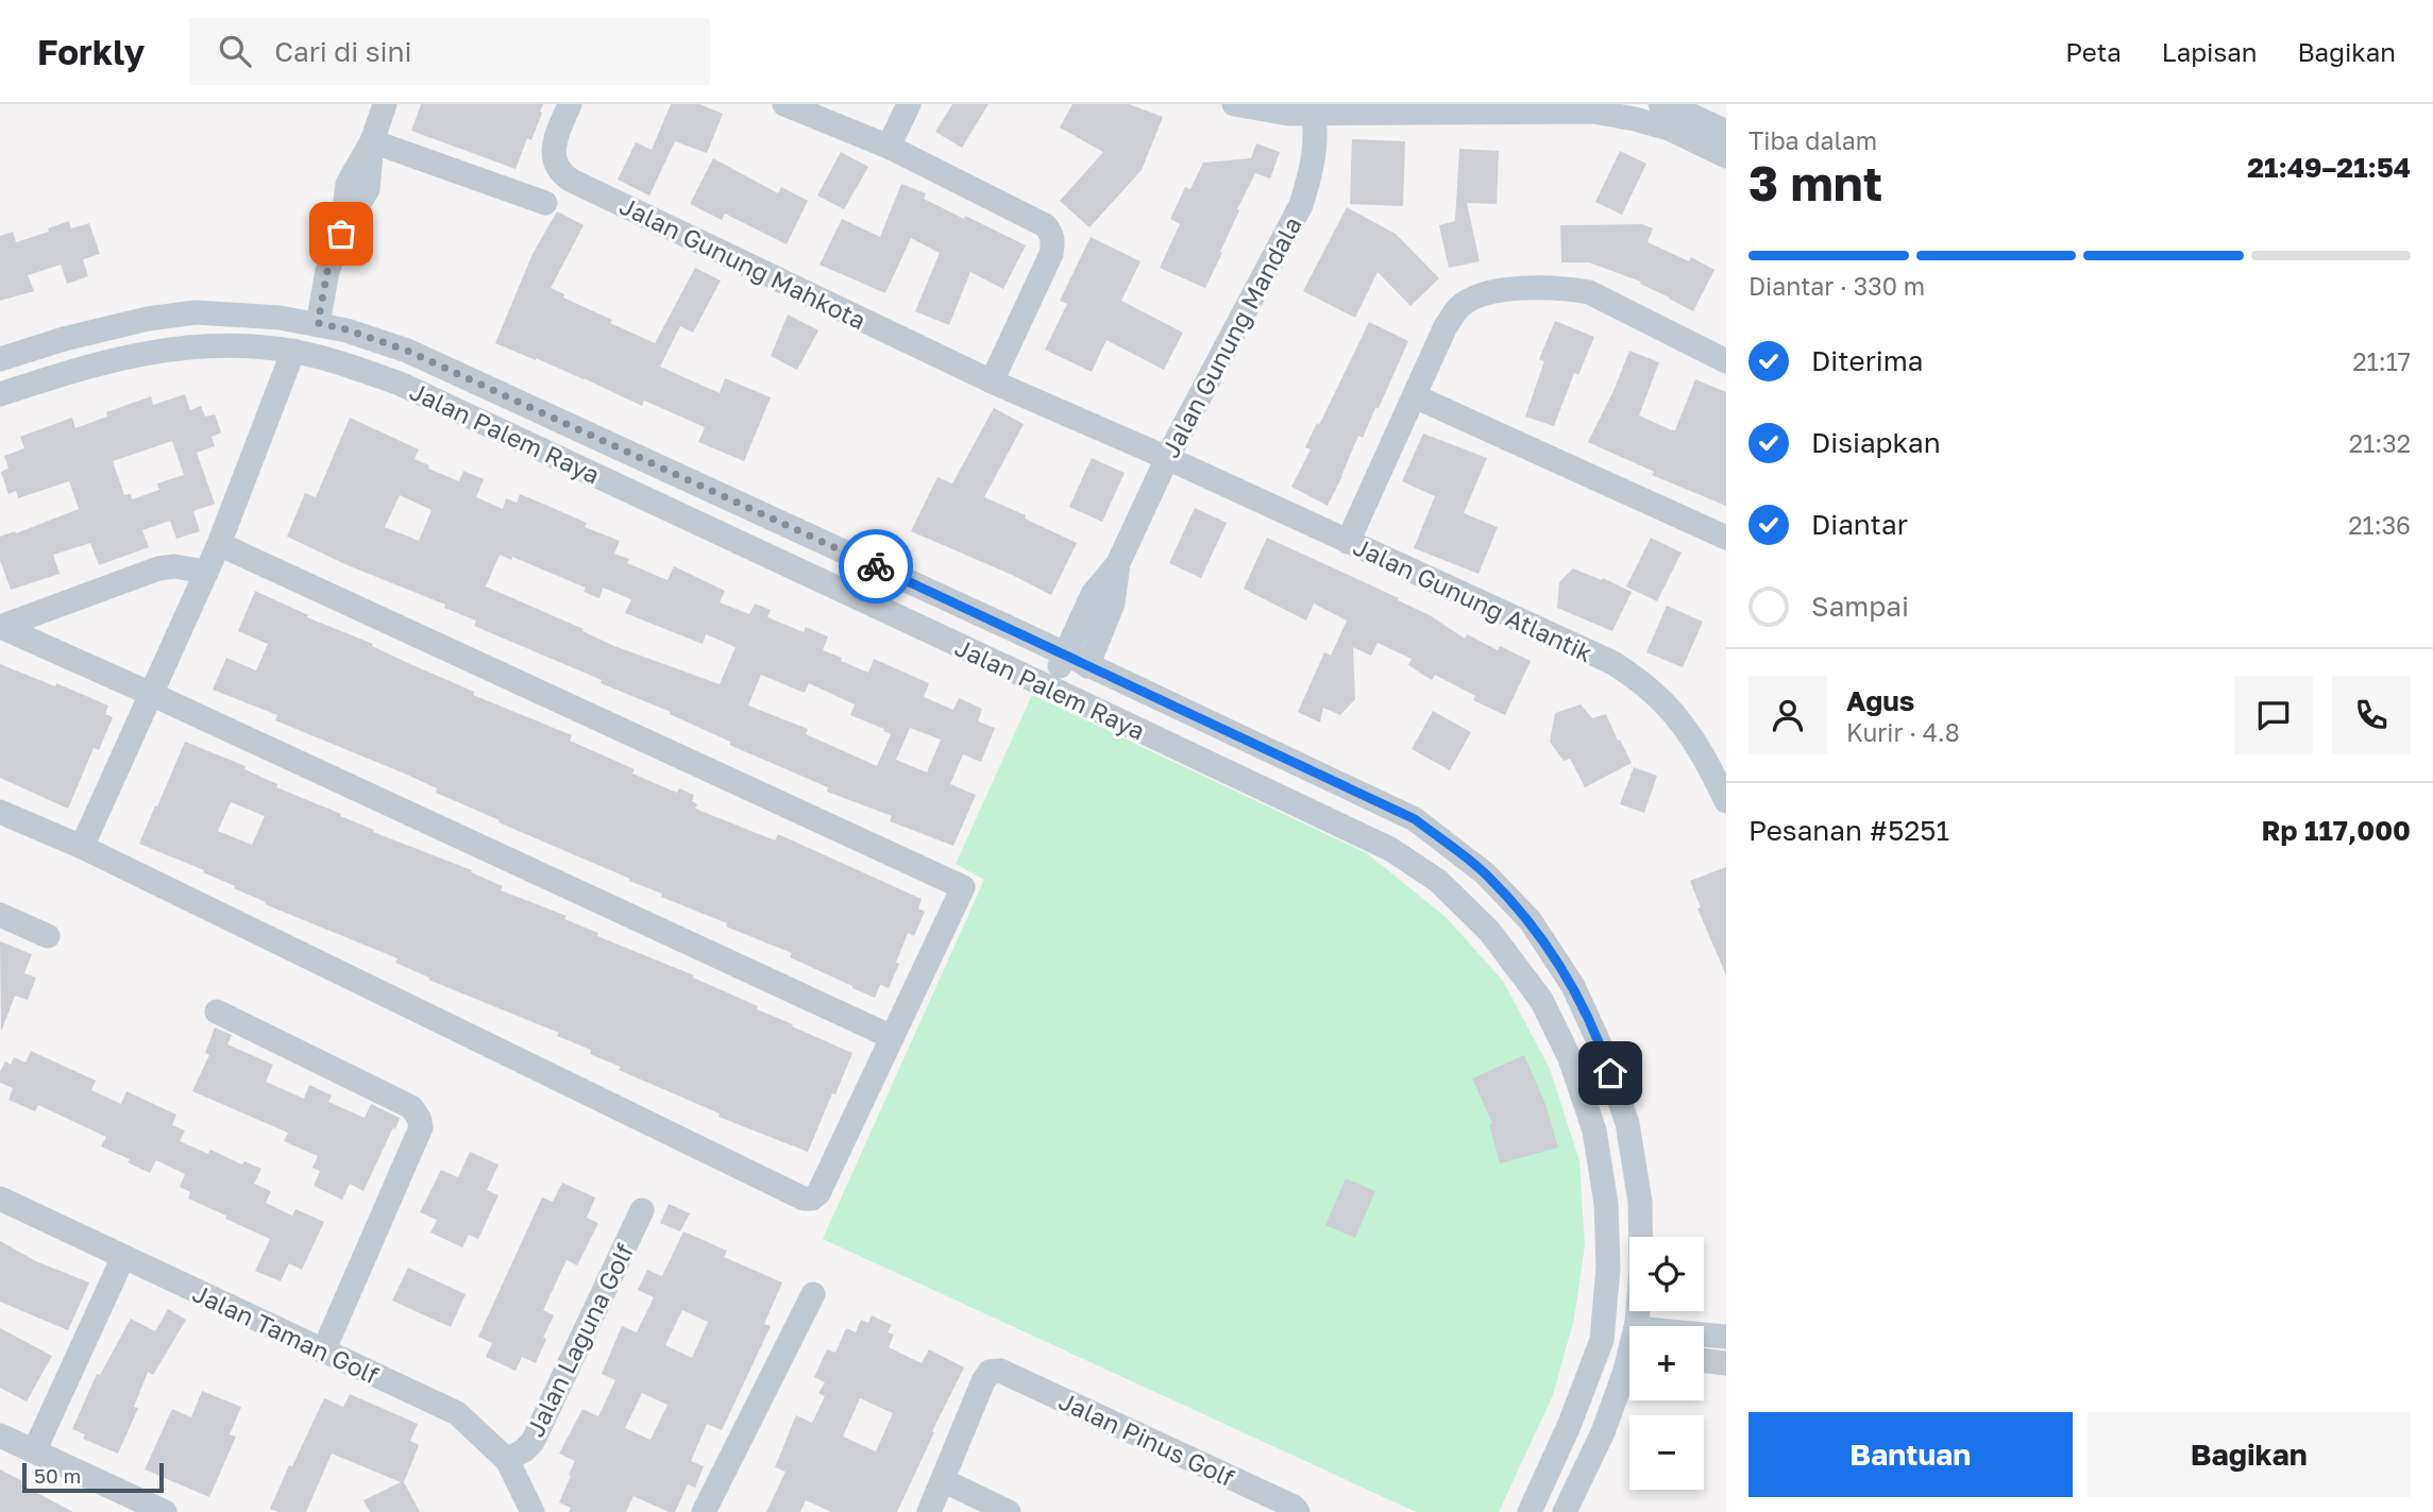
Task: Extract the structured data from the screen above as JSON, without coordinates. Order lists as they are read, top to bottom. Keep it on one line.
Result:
{"streets":{"street":["Jalan Gunung Mahkota","Jalan Gunung Mandala","Jalan Palem Raya","Jalan Gunung Atlantik","Jalan Taman Golf","Jalan Laguna Golf","Jalan Pinus Golf"]},"crossings":[["Jalan Gunung Mahkota","Jalan Gunung Mandala"],["Jalan Gunung Mahkota","Jalan Gunung Atlantik"],["Jalan Gunung Mandala","Jalan Palem Raya"],["Jalan Gunung Mandala","Jalan Gunung Atlantik"],["Jalan Taman Golf","Jalan Laguna Golf"]],"scale_bar":"50 m","page":{"header":"Forkly","search":"Cari di sini","nav":["Peta","Lapisan","Bagikan"],"heading":["3 mnt","Tiba dalam","21:49–21:54"],"panel":["Agus","Kurir · 4.8","Pesanan #5251","Rp 117,000"],"bar":"Diantar · 330 m","list":[["Diterima","21:17"],["Disiapkan","21:32"],["Diantar","21:36"],"Sampai"],"map_buttons":["+","−"],"buttons":["Bantuan","Bagikan"],"scale":"50 m"}}
